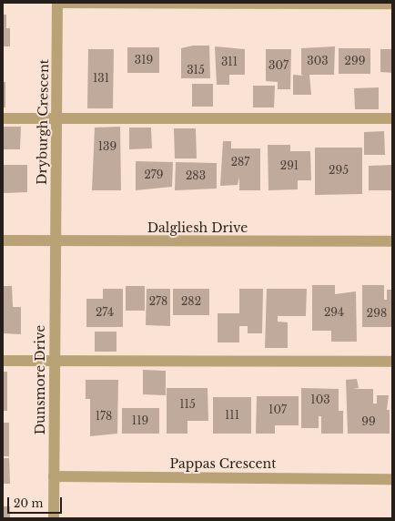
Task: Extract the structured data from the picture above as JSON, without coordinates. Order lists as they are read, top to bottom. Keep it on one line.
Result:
{"streets":{"street":["Dryburgh Crescent","Dalgliesh Drive","Dunsmore Drive","Pappas Crescent"]},"crossings":[["Dryburgh Crescent","Dalgliesh Drive"],["Dryburgh Crescent","Dunsmore Drive"],["Dalgliesh Drive","Dunsmore Drive"],["Dunsmore Drive","Pappas Crescent"]],"house_numbers":["319","303","299","311","307","315","131","139","287","291","295","279","283","278","282","274","294","298","103","115","107","111","178","119","99"],"scale_bar":"20 m"}
